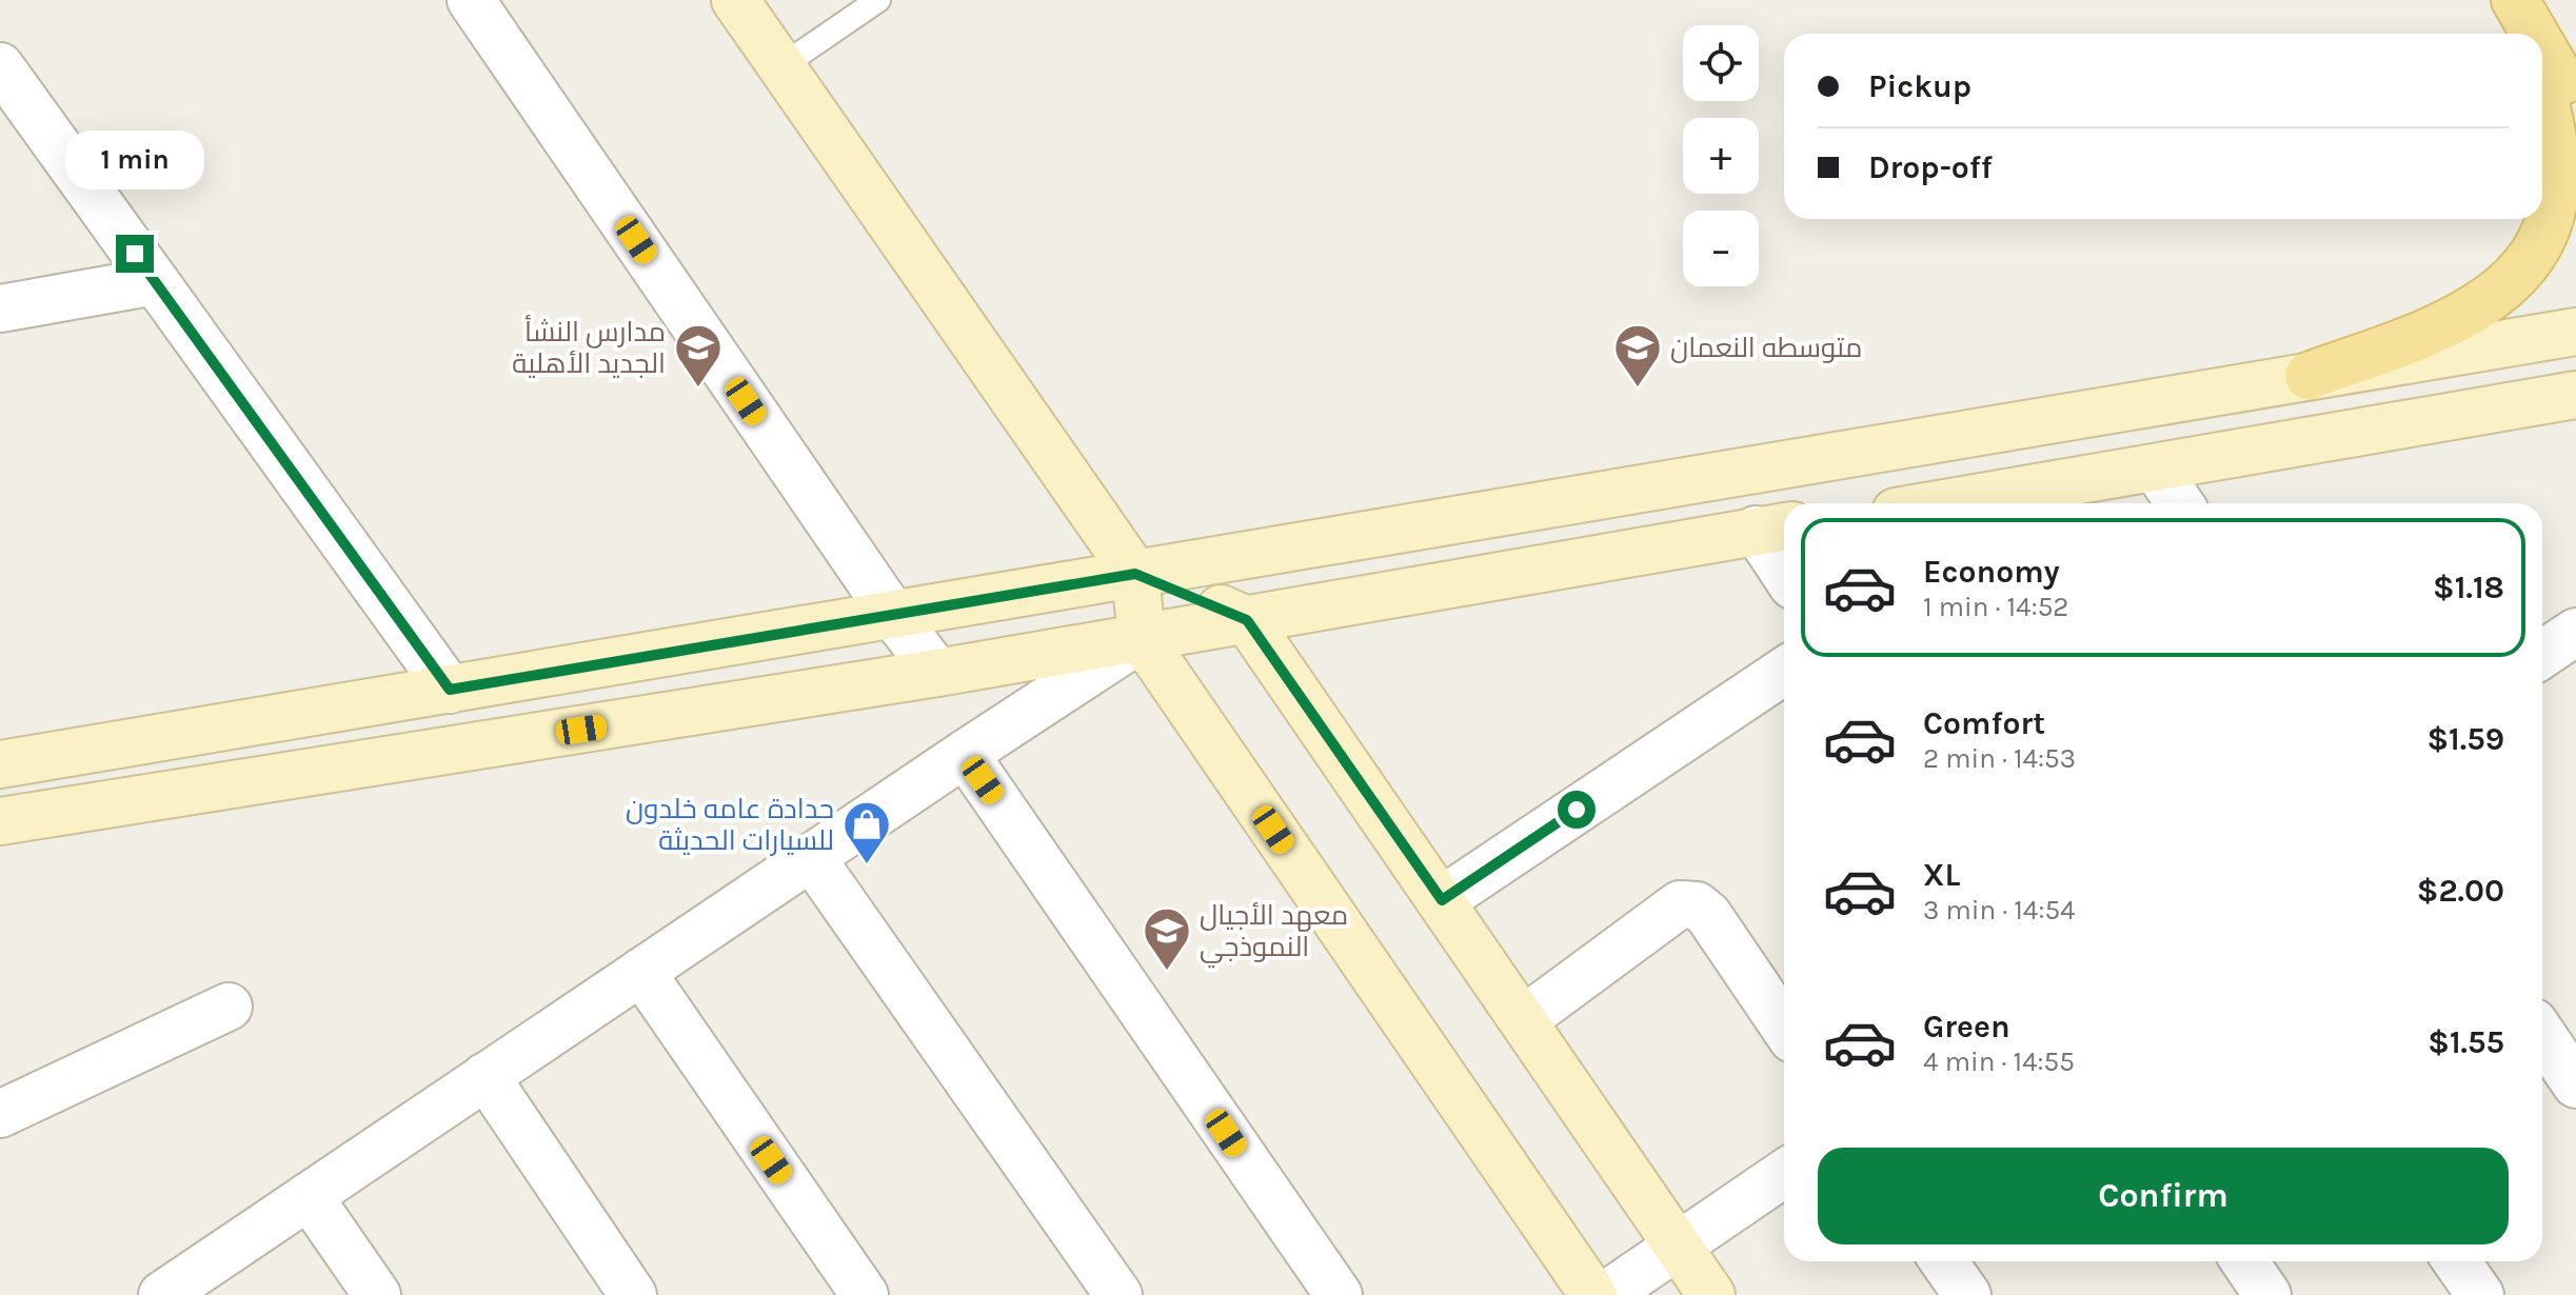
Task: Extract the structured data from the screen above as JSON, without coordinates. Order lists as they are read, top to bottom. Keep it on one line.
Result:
{"places":{"school or university":["مدارس النشأ الجديد الأهلية","متوسطه النعمان","معهد الأجيال النموذجي"],"shop":["حدادة عامه خلدون للسيارات الحديثة"]},"page":{"map_buttons":["+","−"],"banner":["Pickup","Drop-off"],"bubble":"1 min","list":[{"name":"Economy","note":"1 min · 14:52","value":"$1.18"},{"name":"Comfort","note":"2 min · 14:53","value":"$1.59"},{"name":"XL","note":"3 min · 14:54","value":"$2.00"},{"name":"Green","note":"4 min · 14:55","value":"$1.55"}],"buttons":"Confirm"}}
